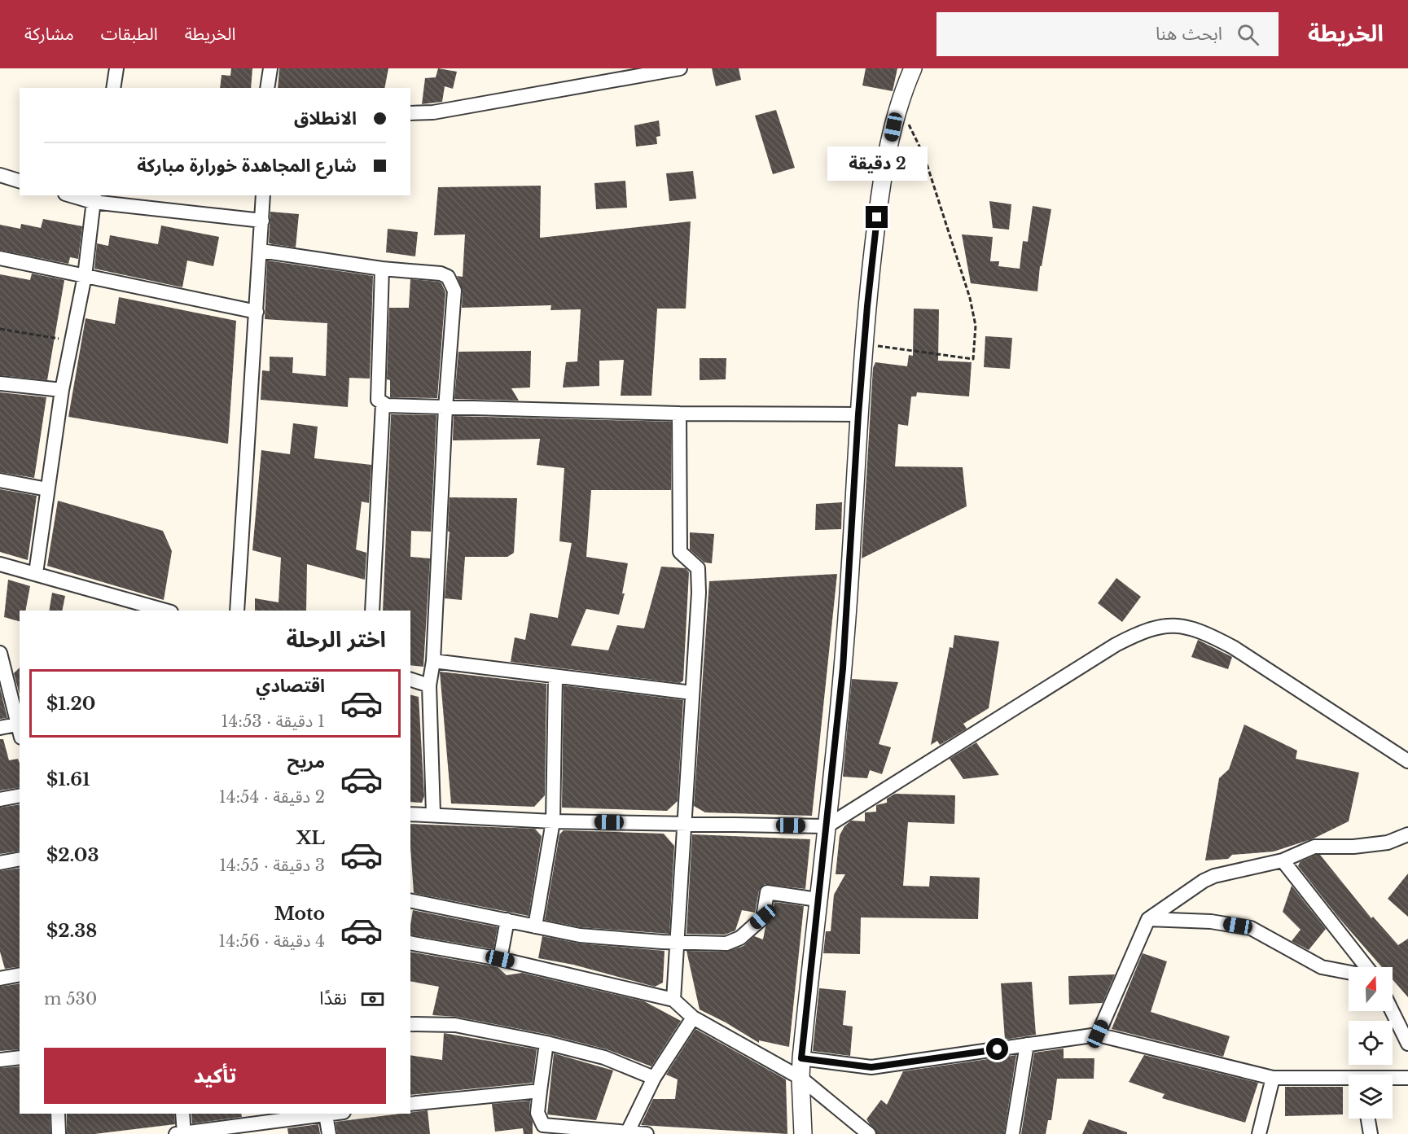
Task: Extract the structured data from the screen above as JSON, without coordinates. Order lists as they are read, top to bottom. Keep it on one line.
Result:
{"north":"top","page":{"header":"الخريطة","search":"ابحث هنا","nav":["الخريطة","الطبقات","مشاركة"],"banner":["الانطلاق","شارع المجاهدة خورارة مباركة"],"bubble":"2 دقيقة","heading":"اختر الرحلة","list":[{"name":"اقتصادي","note":"1 دقيقة · 14:53","value":"$1.20"},{"name":"مريح","note":"2 دقيقة · 14:54","value":"$1.61"},{"name":"XL","note":"3 دقيقة · 14:55","value":"$2.03"},{"name":"Moto","note":"4 دقيقة · 14:56","value":"$2.38"}],"pay":["نقدًا","530 m"],"buttons":"تأكيد"}}
